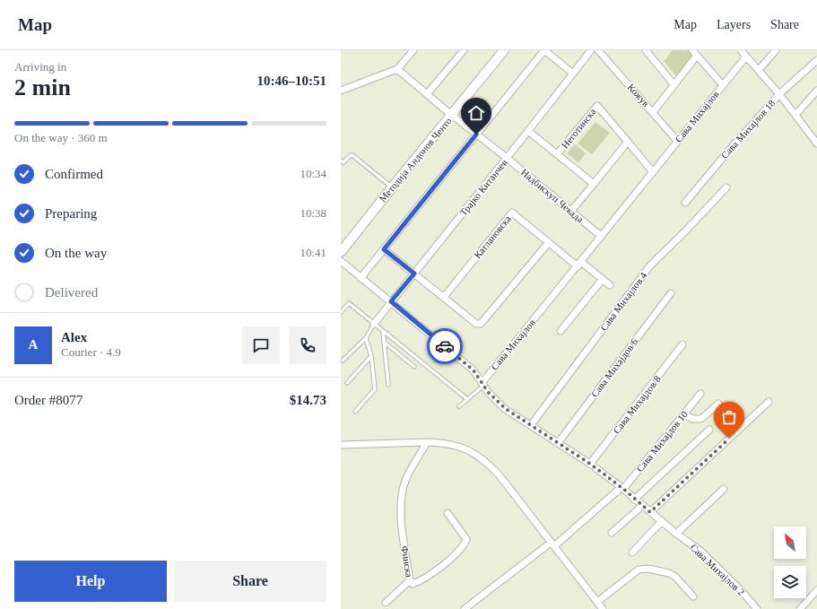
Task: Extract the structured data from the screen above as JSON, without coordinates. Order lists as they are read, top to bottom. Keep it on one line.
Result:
{"streets":{"main road":["Методија Андонов Ченто"],"street":["Кожув","Сава Михајлов","Неготинска","Сава Михајлов 18","Трајко Китанчев","Надбискуп Чекада","Катлановска","Сава Михајлов 4","Сава Михајдов/6","Сава Михајдов/8","Сава Михајдов 10","Финска","Сава Михајлов 2"]},"crossings":[["Кожув","Сава Михајлов"],["Сава Михајлов","Неготинска"],["Сава Михајлов","Трајко Китанчев"],["Сава Михајлов","Надбискуп Чекада"],["Сава Михајлов","Катлановска"],["Сава Михајлов","Сава Михајлов 2"],["Неготинска","Трајко Китанчев"],["Методија Андонов Ченто","Надбискуп Чекада"],["Трајко Китанчев","Надбискуп Чекада"],["Сава Михајлов 4","Сава Михајлов 2"],["Сава Михајдов/6","Сава Михајлов 2"],["Сава Михајдов/8","Сава Михајлов 2"],["Сава Михајдов 10","Сава Михајлов 2"]],"north":"top left","page":{"header":"Map","nav":["Map","Layers","Share"],"heading":["2 min","Arriving in","10:46–10:51"],"panel":["Alex","Courier · 4.9","Order #8077","$14.73"],"bar":"On the way · 360 m","list":[["Confirmed","10:34"],["Preparing","10:38"],["On the way","10:41"],"Delivered"],"round":"A","buttons":["Help","Share"]}}
